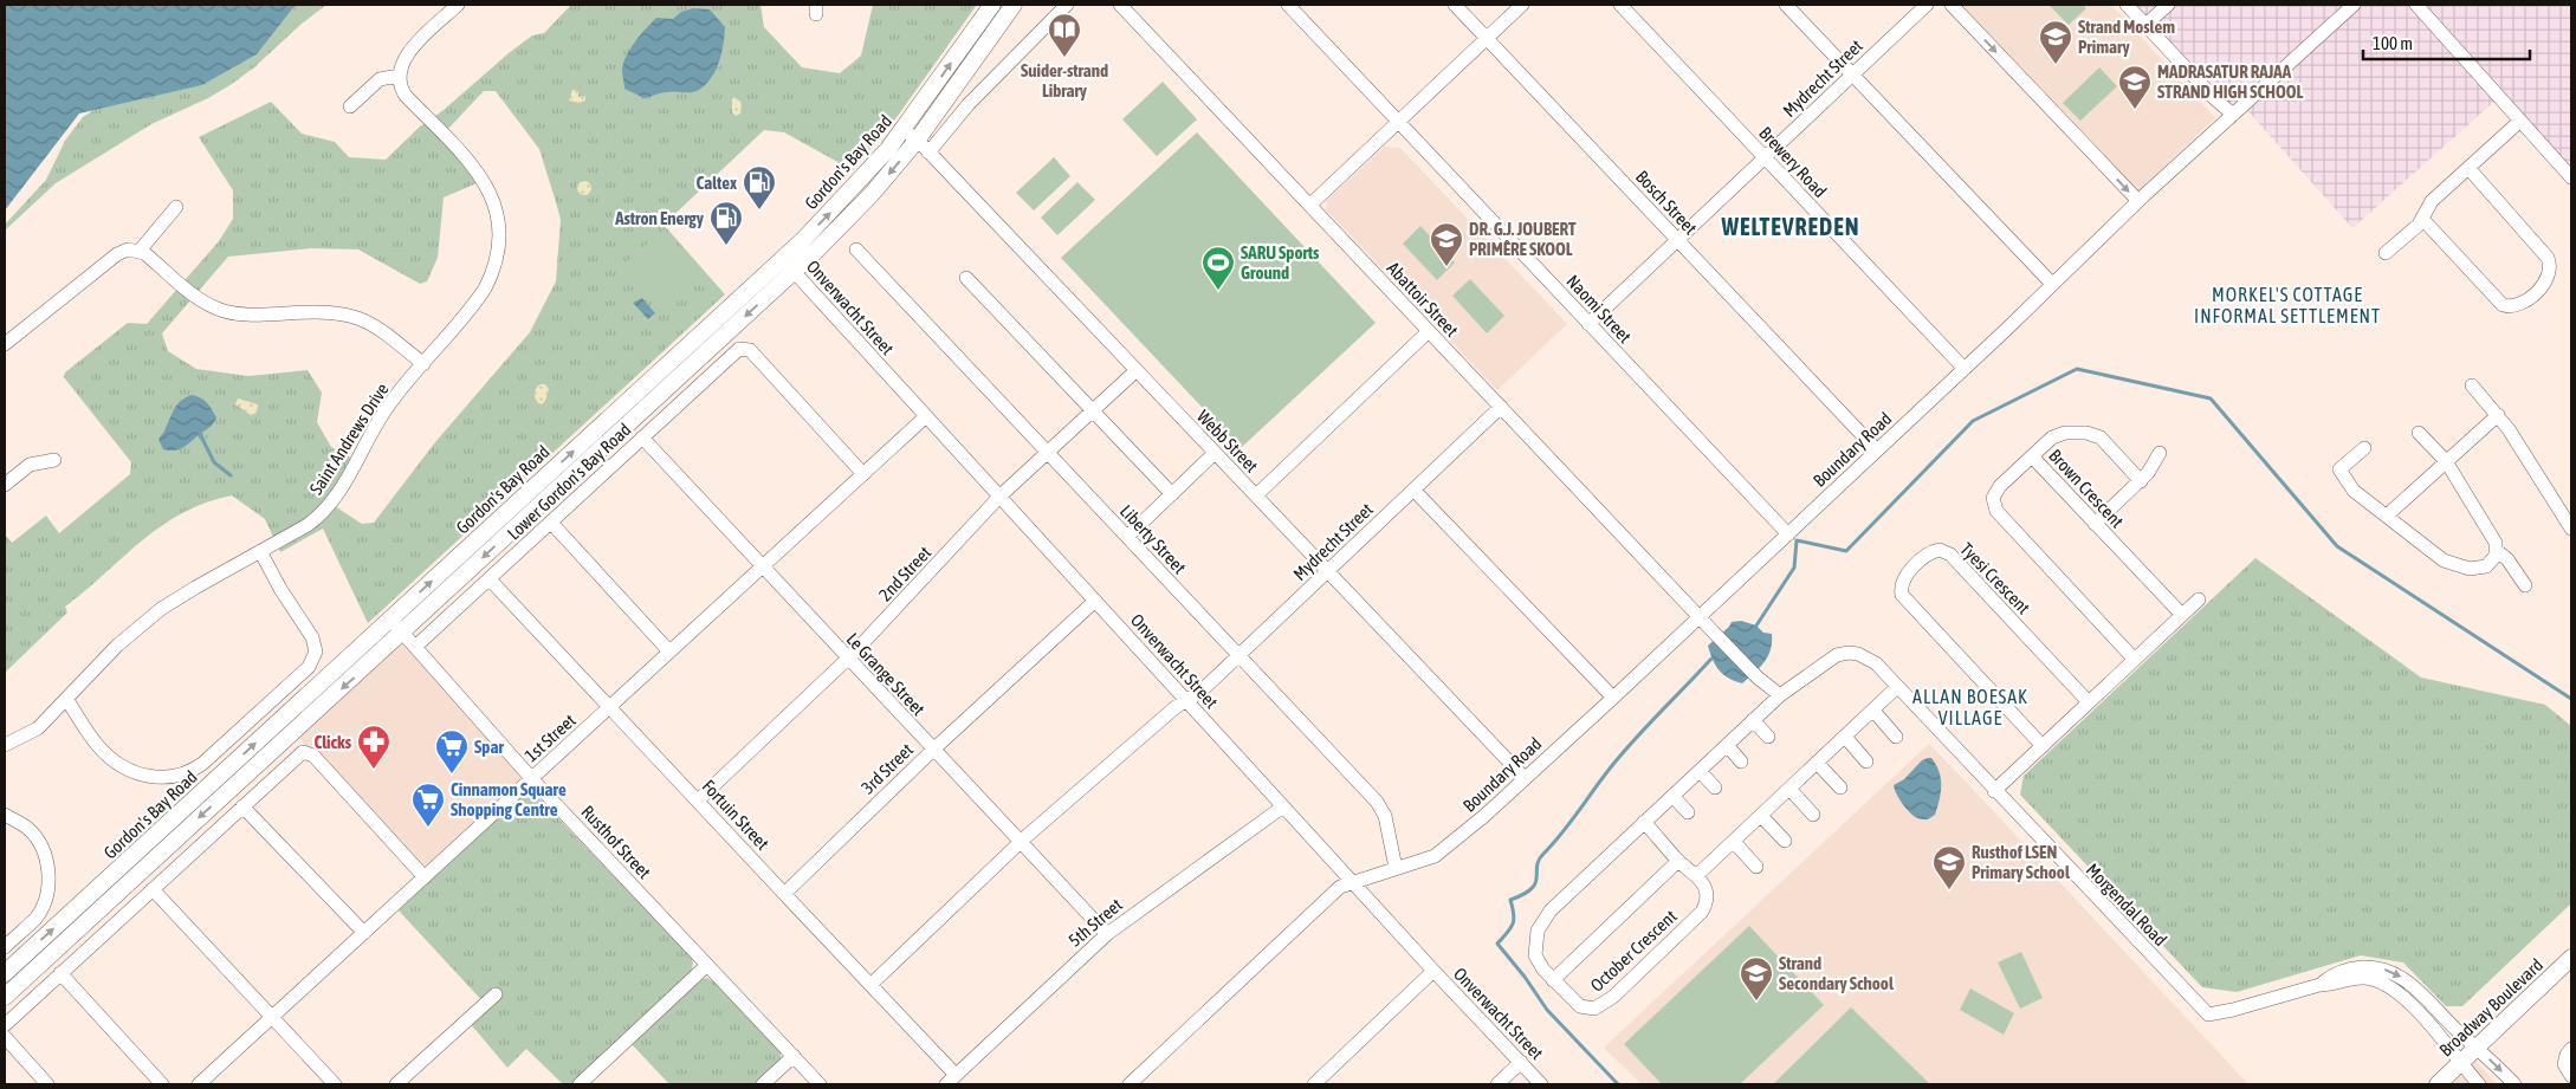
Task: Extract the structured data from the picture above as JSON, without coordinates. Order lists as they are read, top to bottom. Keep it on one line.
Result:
{"streets":{"main road":["Gordon's Bay Road","Broadway Boulevard"],"street":["Mydrecht Street","Brewery Road","Bosch Street","Abattoir Street","Onverwacht Street","Naomi Street","Saint Andrews Drive","Webb Street","Boundary Road","Lower Gordon's Bay Road","Brown Crescent","Liberty Street","2nd Street","Tyesi Crescent","Le Grange Street","1st Street","3rd Street","Fortuin Street","Rusthof Street","Morgendal Road","5th Street","October Crescent"]},"crossings":[["Mydrecht Street","Brewery Road"],["Mydrecht Street","Bosch Street"],["Mydrecht Street","Abattoir Street"],["Mydrecht Street","Onverwacht Street"],["Mydrecht Street","Naomi Street"],["Mydrecht Street","Webb Street"],["Mydrecht Street","Liberty Street"],["Mydrecht Street","Le Grange Street"],["Mydrecht Street","Fortuin Street"],["Gordon's Bay Road","Onverwacht Street"],["Gordon's Bay Road","Webb Street"],["Gordon's Bay Road","Rusthof Street"],["Brewery Road","Boundary Road"],["Bosch Street","Boundary Road"],["Abattoir Street","Boundary Road"],["Onverwacht Street","Boundary Road"],["Onverwacht Street","2nd Street"],["Onverwacht Street","1st Street"],["Onverwacht Street","3rd Street"],["Onverwacht Street","5th Street"],["Naomi Street","Boundary Road"],["Webb Street","Boundary Road"],["Webb Street","2nd Street"],["Boundary Road","Liberty Street"],["Lower Gordon's Bay Road","Le Grange Street"],["Lower Gordon's Bay Road","1st Street"],["Lower Gordon's Bay Road","Fortuin Street"],["Lower Gordon's Bay Road","Rusthof Street"],["Liberty Street","2nd Street"],["2nd Street","Le Grange Street"],["2nd Street","Fortuin Street"],["Le Grange Street","1st Street"],["Le Grange Street","3rd Street"],["Le Grange Street","5th Street"],["1st Street","Fortuin Street"],["1st Street","Rusthof Street"],["3rd Street","Fortuin Street"],["Fortuin Street","5th Street"],["Morgendal Road","October Crescent"],["Morgendal Road","Broadway Boulevard"]],"districts":["WELTEVREDEN","MORKEL'S COTTAGE INFORMAL SETTLEMENT","ALLAN BOESAK VILLAGE"],"places":{"library":["Suider-strand Library"],"school or university":["Strand Moslem Primary","MADRASATUR RAJAA STRAND HIGH SCHOOL","DR. G.J. JOUBERT PRIMÊRE SKOOL","Rusthof LSEN Primary School","Strand Secondary School"],"fuel station":["Caltex","Astron Energy"],"sports":["SARU Sports Ground"],"pharmacy":["Clicks"],"supermarket":["Spar","Cinnamon Square Shopping Centre"]},"scale_bar":"100 m"}
